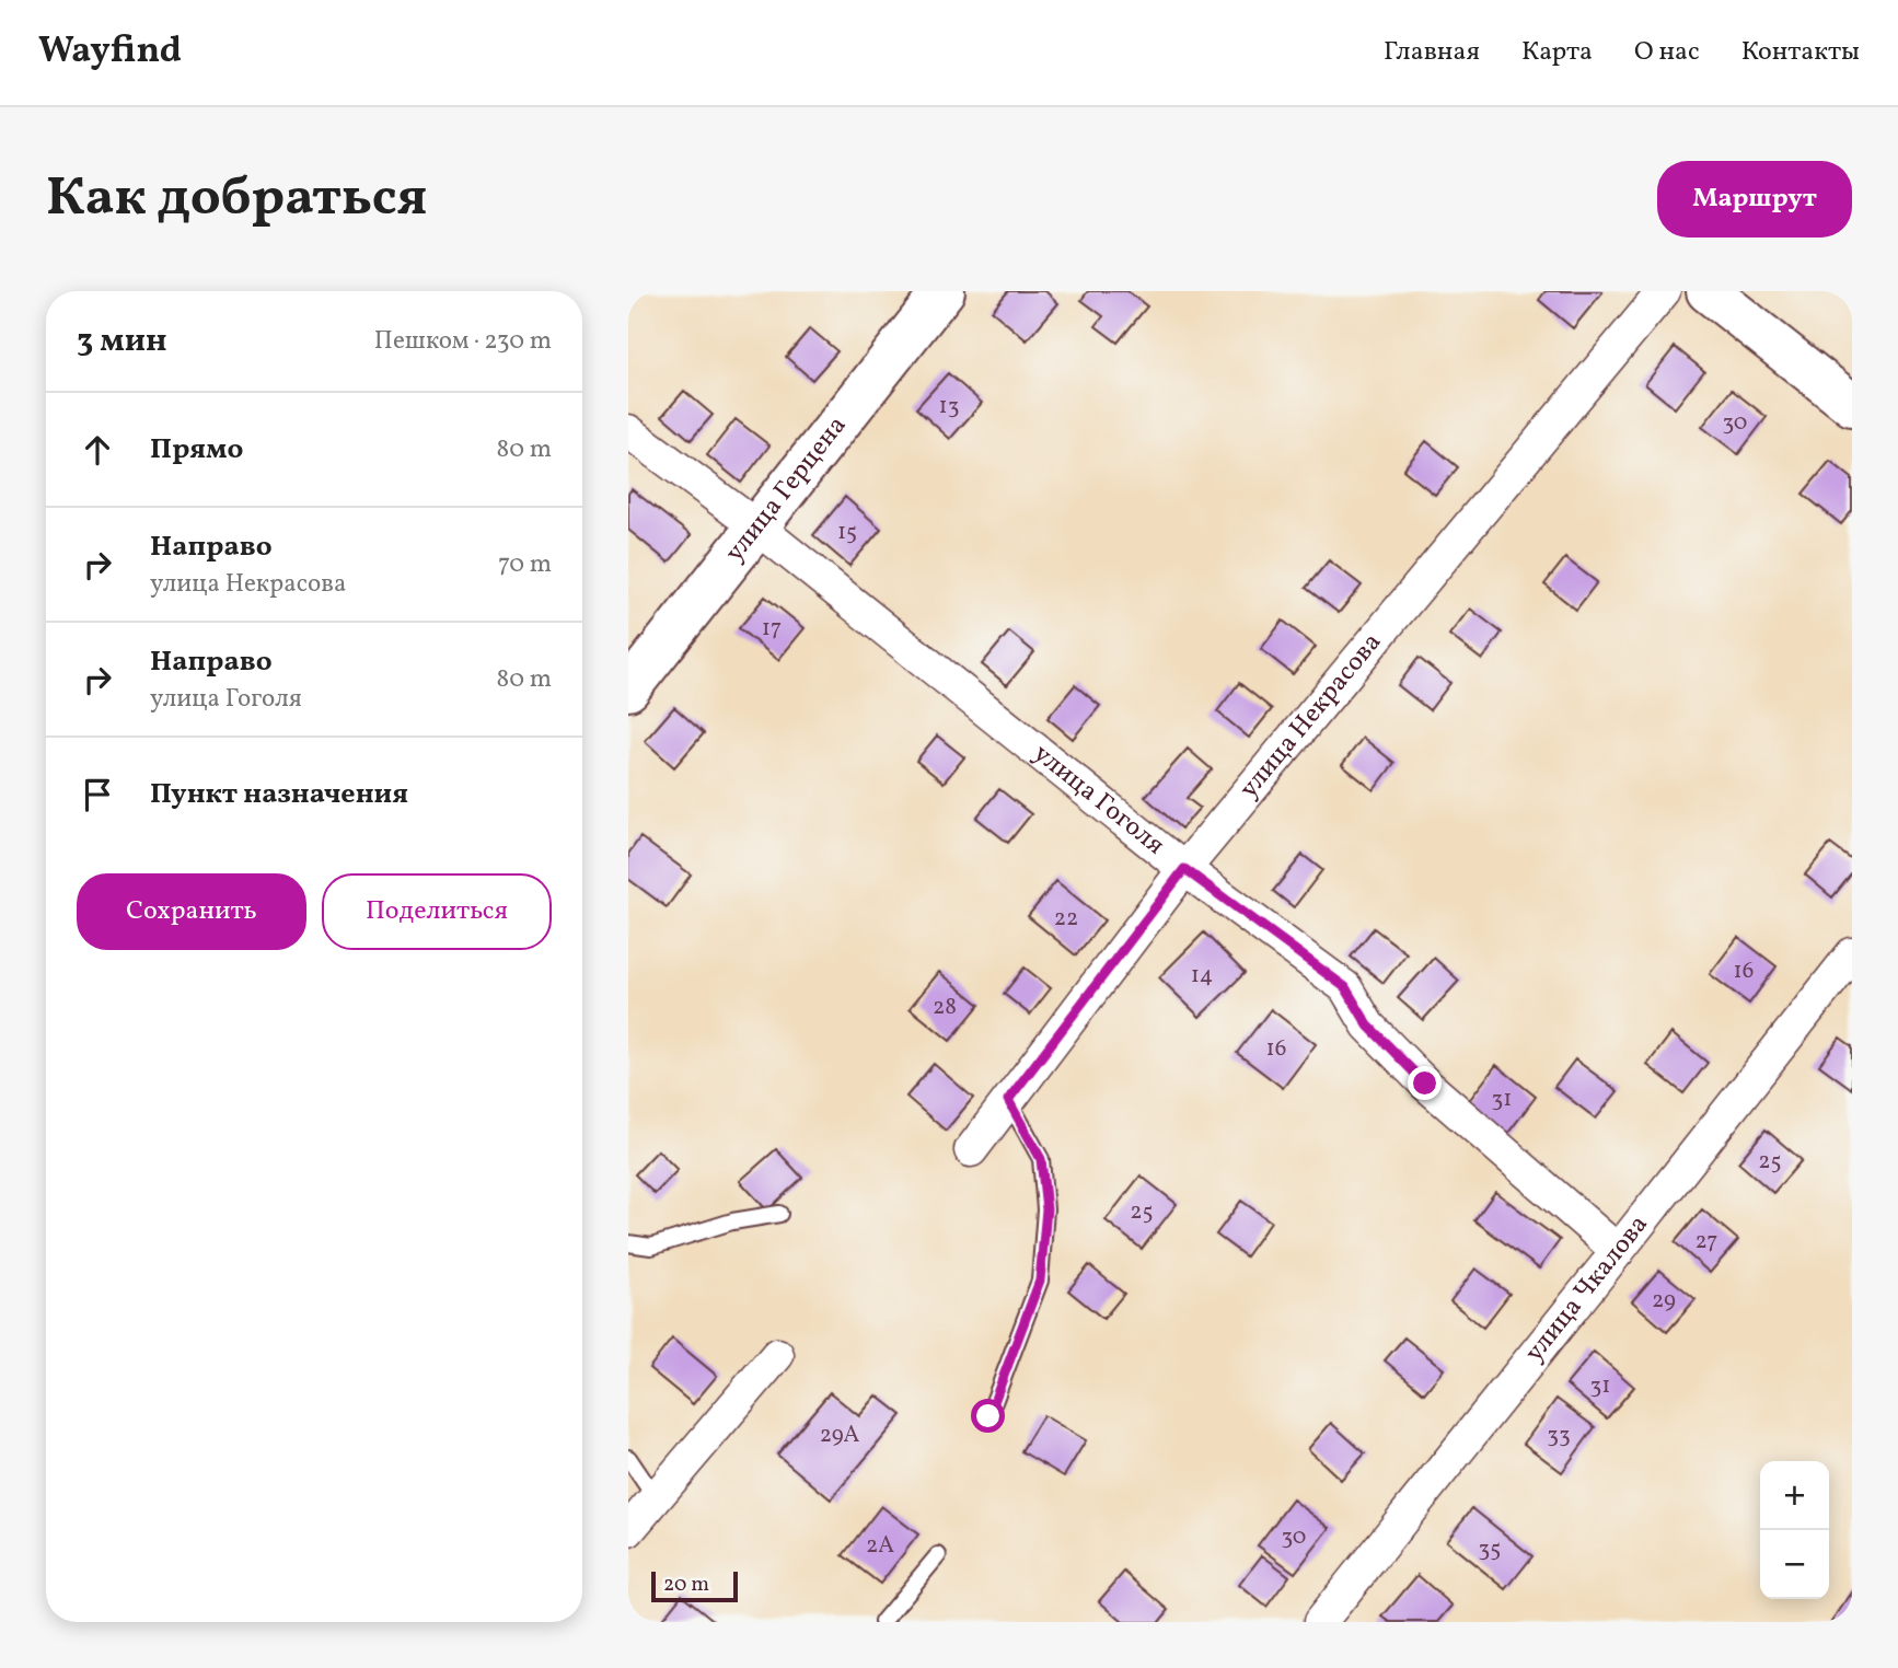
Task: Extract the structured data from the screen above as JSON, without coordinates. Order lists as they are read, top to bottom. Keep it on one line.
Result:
{"streets":{"main road":["улица Герцена"],"street":["улица Некрасова","улица Гоголя","улица Чкалова"]},"crossings":[["улица Герцена","улица Гоголя"],["улица Некрасова","улица Гоголя"],["улица Гоголя","улица Чкалова"]],"house_numbers":["13","30","15","17","22","16","14","28","16","31","25","25","27","29","31","29А","33","30","2А","35"],"scale_bar":"20 m","page":{"header":"Wayfind","nav":["Главная","Карта","О нас","Контакты"],"buttons":["Маршрут",["Сохранить","Поделиться"]],"title":"Как добраться","heading":["3 мин","Пешком · 230 m"],"list":[["Прямо","80 m"],["Направо","улица Некрасова","70 m"],["Направо","улица Гоголя","80 m"],"Пункт назначения"],"map_buttons":["+","−"],"scale":"20 m"}}
